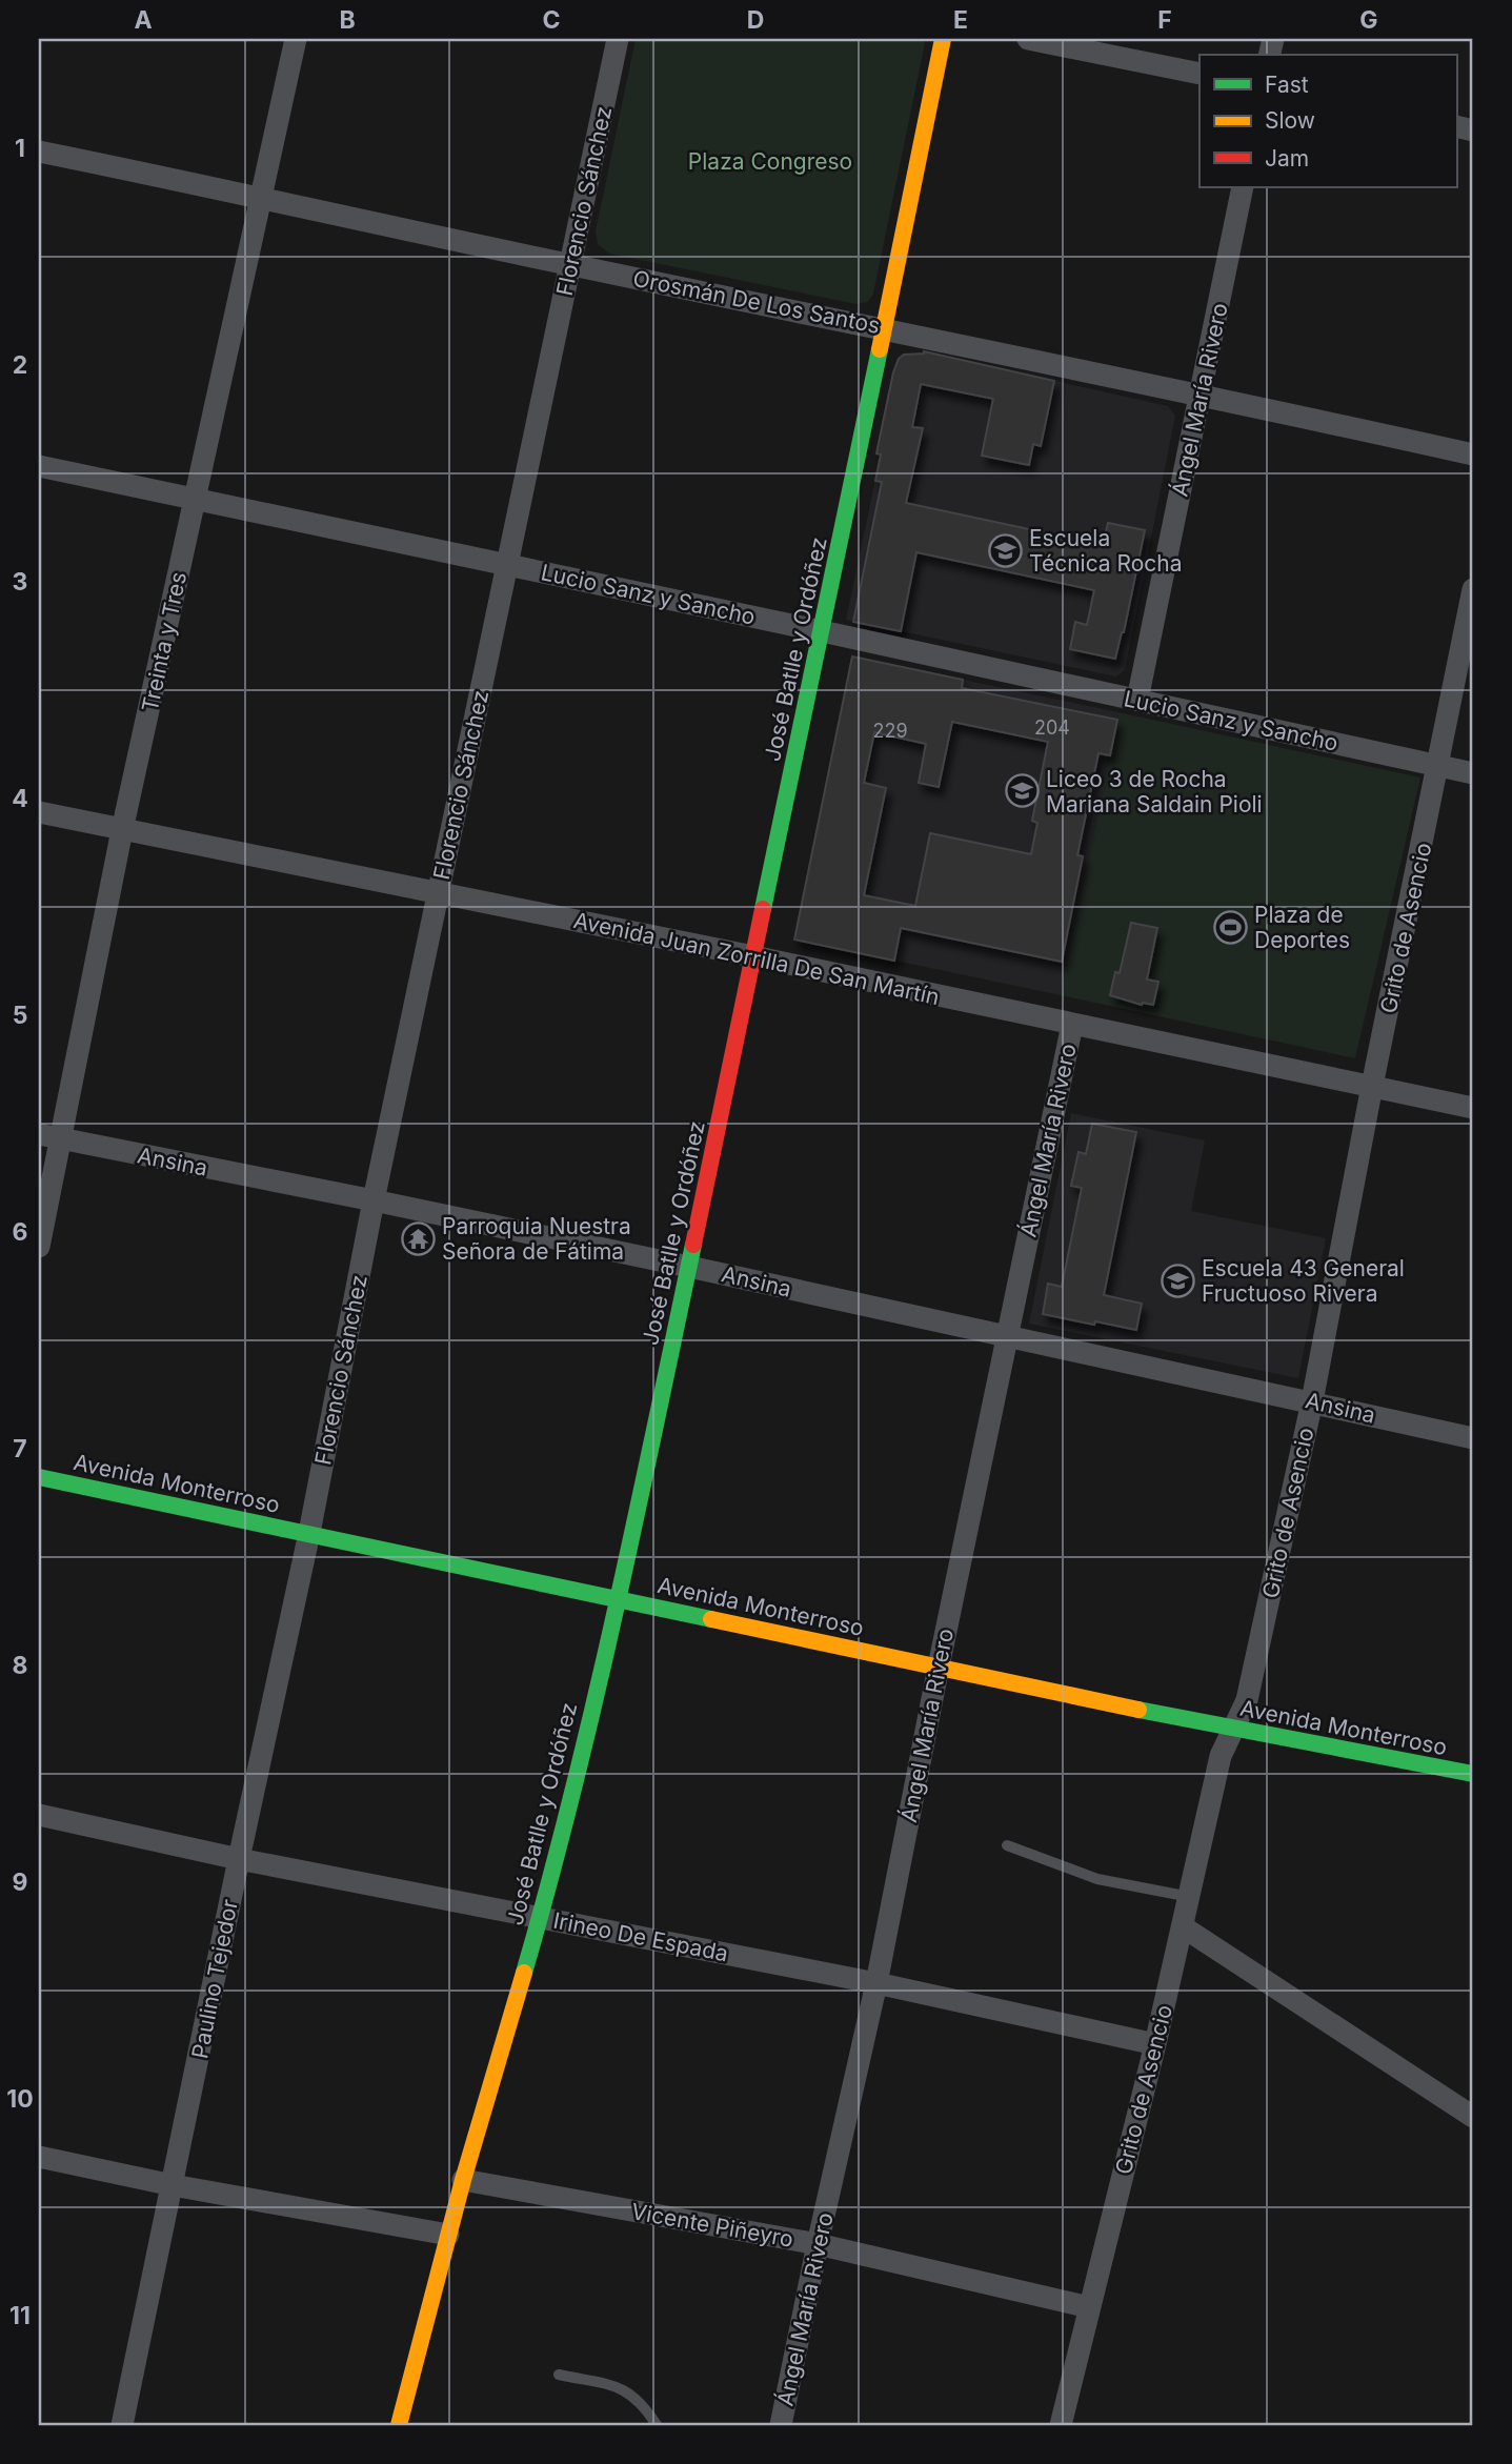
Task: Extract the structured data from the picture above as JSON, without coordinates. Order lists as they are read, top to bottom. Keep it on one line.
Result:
{"streets":{"main road":["José Batlle y Ordóñez","Avenida Monterroso"],"street":["Florencio Sánchez","Orosmán De Los Santos","Ángel María Rivero","Lucio Sanz y Sancho","Treinta y Tres","Grito de Asencio","Avenida Juan Zorrilla De San Martín","Ansina","Irineo De Espada","Paulino Tejedor","Vicente Piñeyro"]},"crossings":[["Florencio Sánchez","Orosmán De Los Santos"],["Florencio Sánchez","Lucio Sanz y Sancho"],["Florencio Sánchez","Avenida Juan Zorrilla De San Martín"],["Florencio Sánchez","Ansina"],["Florencio Sánchez","Avenida Monterroso"],["Florencio Sánchez","Paulino Tejedor"],["Orosmán De Los Santos","Ángel María Rivero"],["Orosmán De Los Santos","Treinta y Tres"],["Orosmán De Los Santos","José Batlle y Ordóñez"],["Ángel María Rivero","Lucio Sanz y Sancho"],["Ángel María Rivero","Avenida Juan Zorrilla De San Martín"],["Ángel María Rivero","Ansina"],["Ángel María Rivero","Avenida Monterroso"],["Ángel María Rivero","Irineo De Espada"],["Ángel María Rivero","Vicente Piñeyro"],["Lucio Sanz y Sancho","Treinta y Tres"],["Lucio Sanz y Sancho","José Batlle y Ordóñez"],["Lucio Sanz y Sancho","Grito de Asencio"],["Treinta y Tres","Avenida Juan Zorrilla De San Martín"],["Treinta y Tres","Ansina"],["José Batlle y Ordóñez","Avenida Juan Zorrilla De San Martín"],["José Batlle y Ordóñez","Ansina"],["José Batlle y Ordóñez","Avenida Monterroso"],["José Batlle y Ordóñez","Irineo De Espada"],["José Batlle y Ordóñez","Vicente Piñeyro"],["Grito de Asencio","Avenida Juan Zorrilla De San Martín"],["Grito de Asencio","Ansina"],["Grito de Asencio","Avenida Monterroso"],["Grito de Asencio","Irineo De Espada"],["Grito de Asencio","Vicente Piñeyro"],["Avenida Monterroso","Paulino Tejedor"],["Irineo De Espada","Paulino Tejedor"]],"parks":["Plaza Congreso"],"places":{"school or university":["Escuela Técnica Rocha","Liceo 3 de Rocha Mariana Saldain Pioli","Escuela 43 General Fructuoso Rivera"],"sports":["Plaza de Deportes"],"temple":["Parroquia Nuestra Señora de Fátima"]},"house_numbers":["204","229"],"legend":["Fast","Slow","Jam"],"grid":{"columns":["A","B","C","D","E","F","G"],"rows":["1","2","3","4","5","6","7","8","9","10","11"]}}
